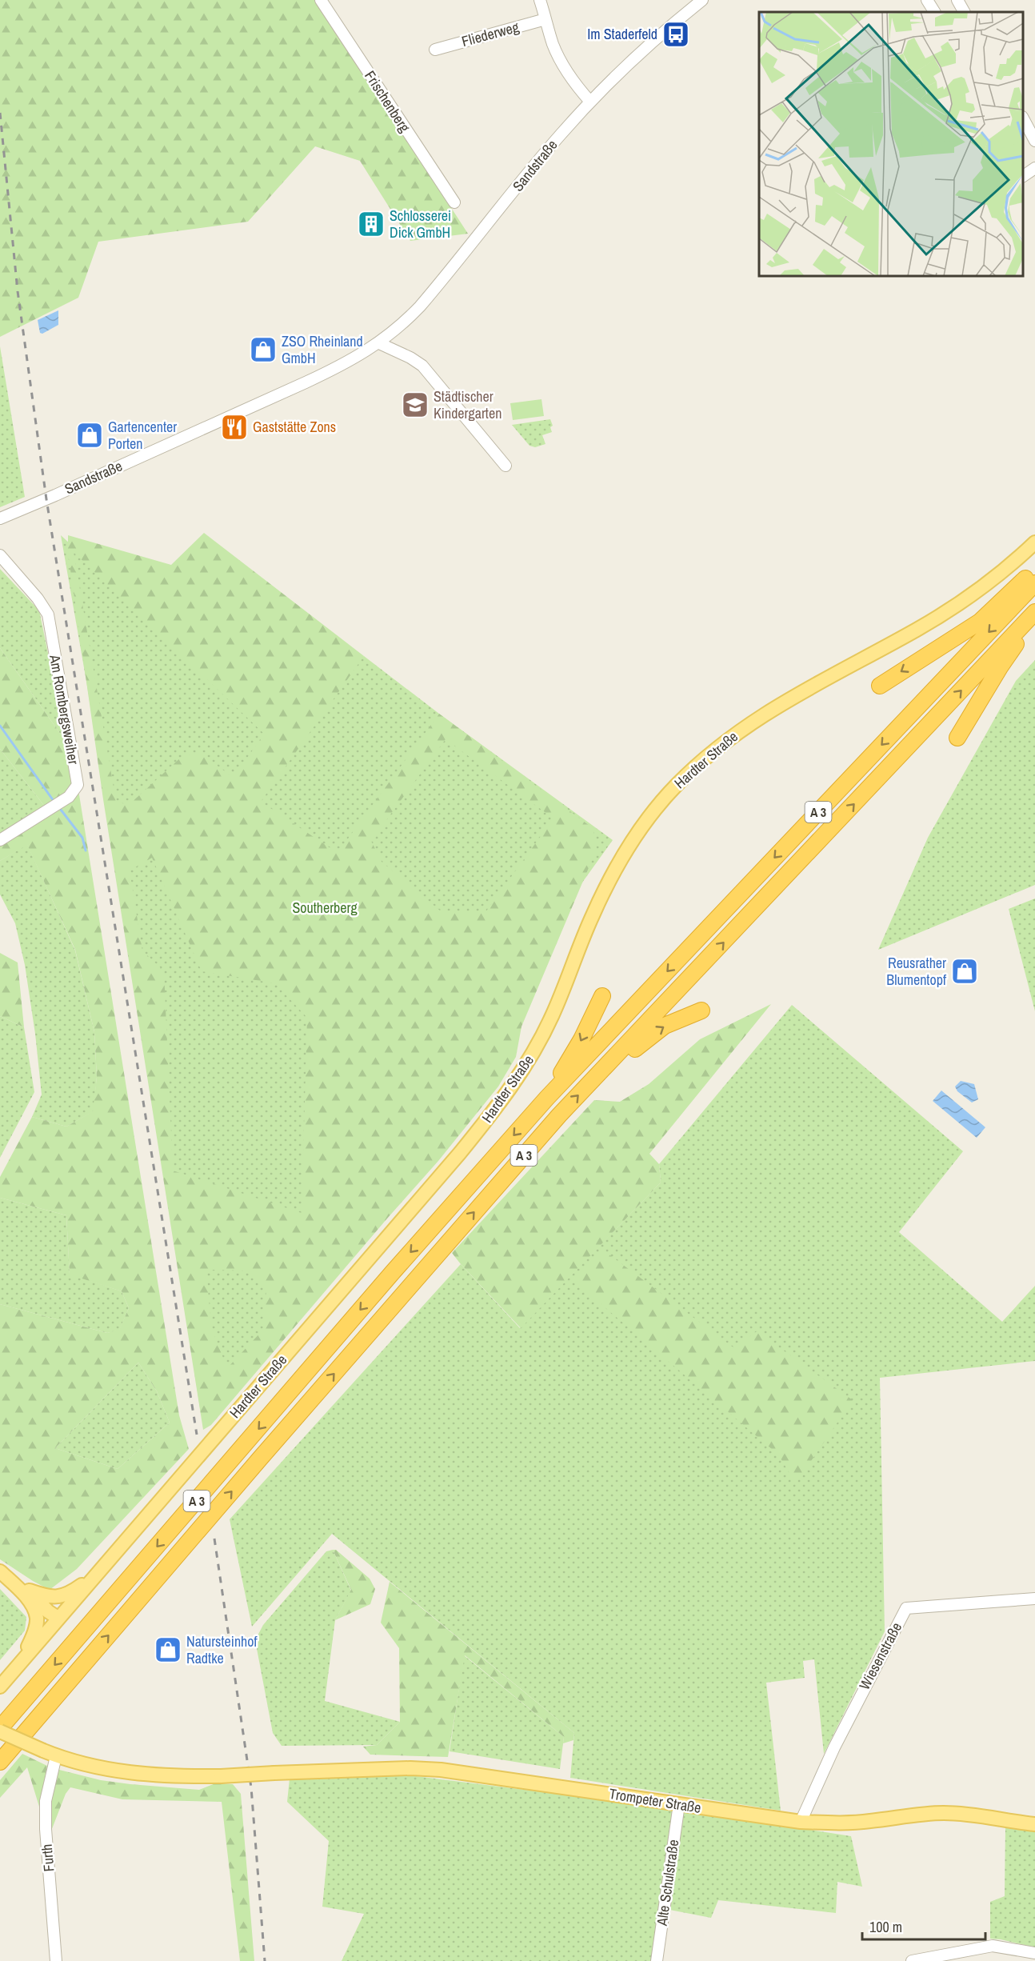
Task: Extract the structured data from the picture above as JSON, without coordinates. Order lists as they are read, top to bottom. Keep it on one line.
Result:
{"streets":{"highway":["A 3"],"main road":["Hardter Straße","Trompeter Straße"],"street":["Fliederweg","Frischenberg","Sandstraße","Am Rombergsweiher","Wiesenstraße","Furth","Alte Schulstraße"]},"crossings":[["A 3","Trompeter Straße"],["Wiesenstraße","Trompeter Straße"],["Trompeter Straße","Furth"],["Trompeter Straße","Alte Schulstraße"]],"parks":["Southerberg"],"places":{"bus stop":["Im Staderfeld"],"building":["Schlosserei Dick GmbH"],"shop":["ZSO Rheinland GmbH","Gartencenter Porten","Reusrather Blumentopf","Natursteinhof Radtke"],"school or university":["Städtischer Kindergarten"],"restaurant":["Gaststätte Zons"]},"scale_bar":"100 m"}
